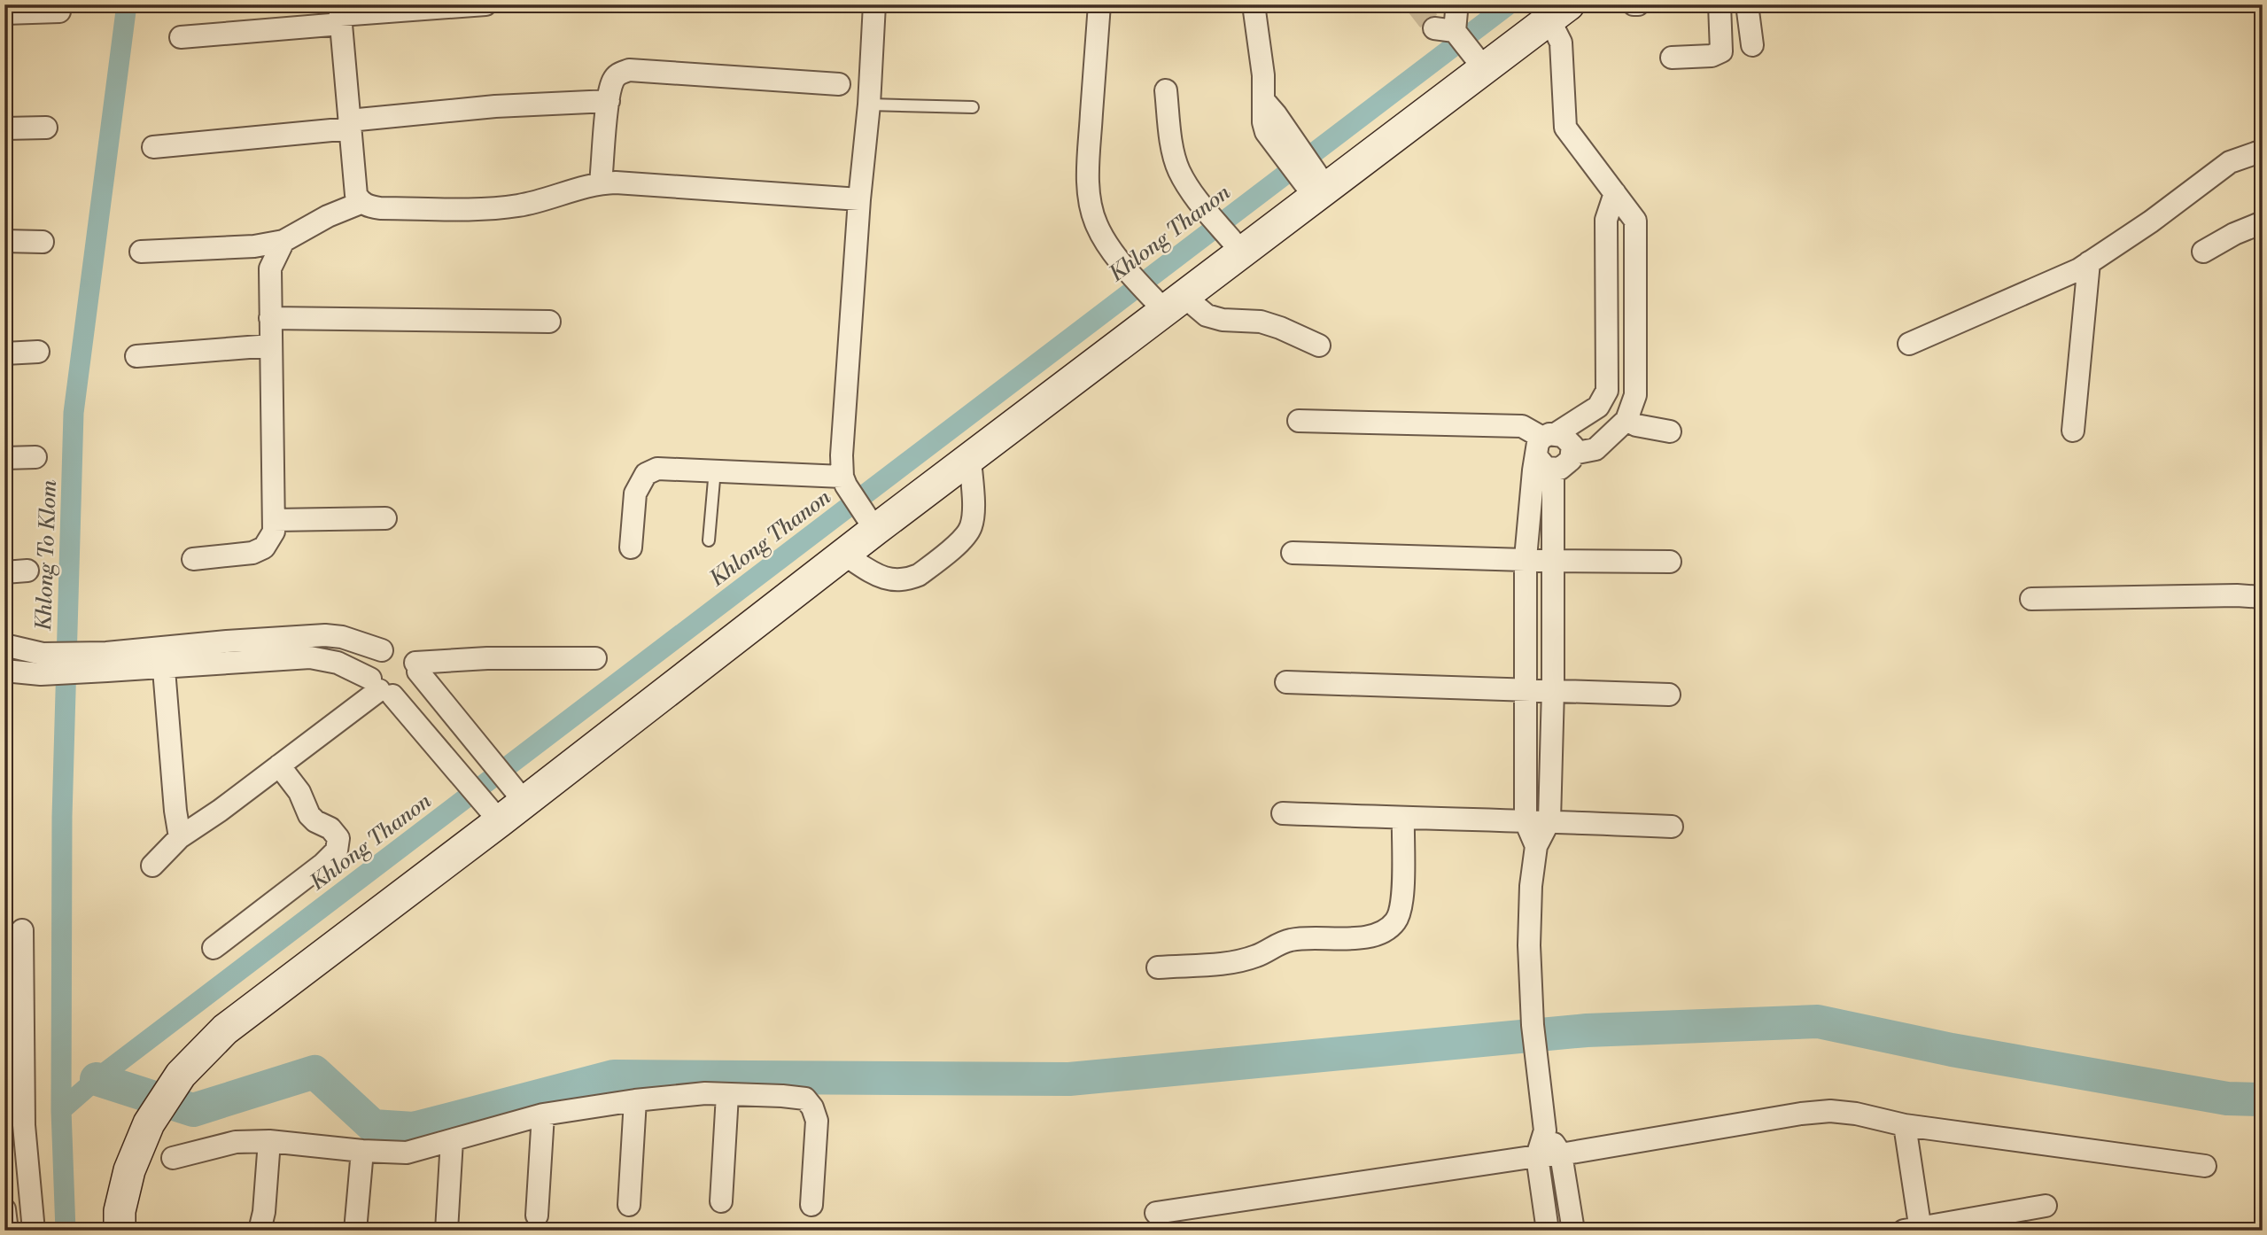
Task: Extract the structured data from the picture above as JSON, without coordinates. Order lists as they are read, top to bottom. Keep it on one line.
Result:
{"water":["Khlong Thanon","Khlong To Klom"]}
